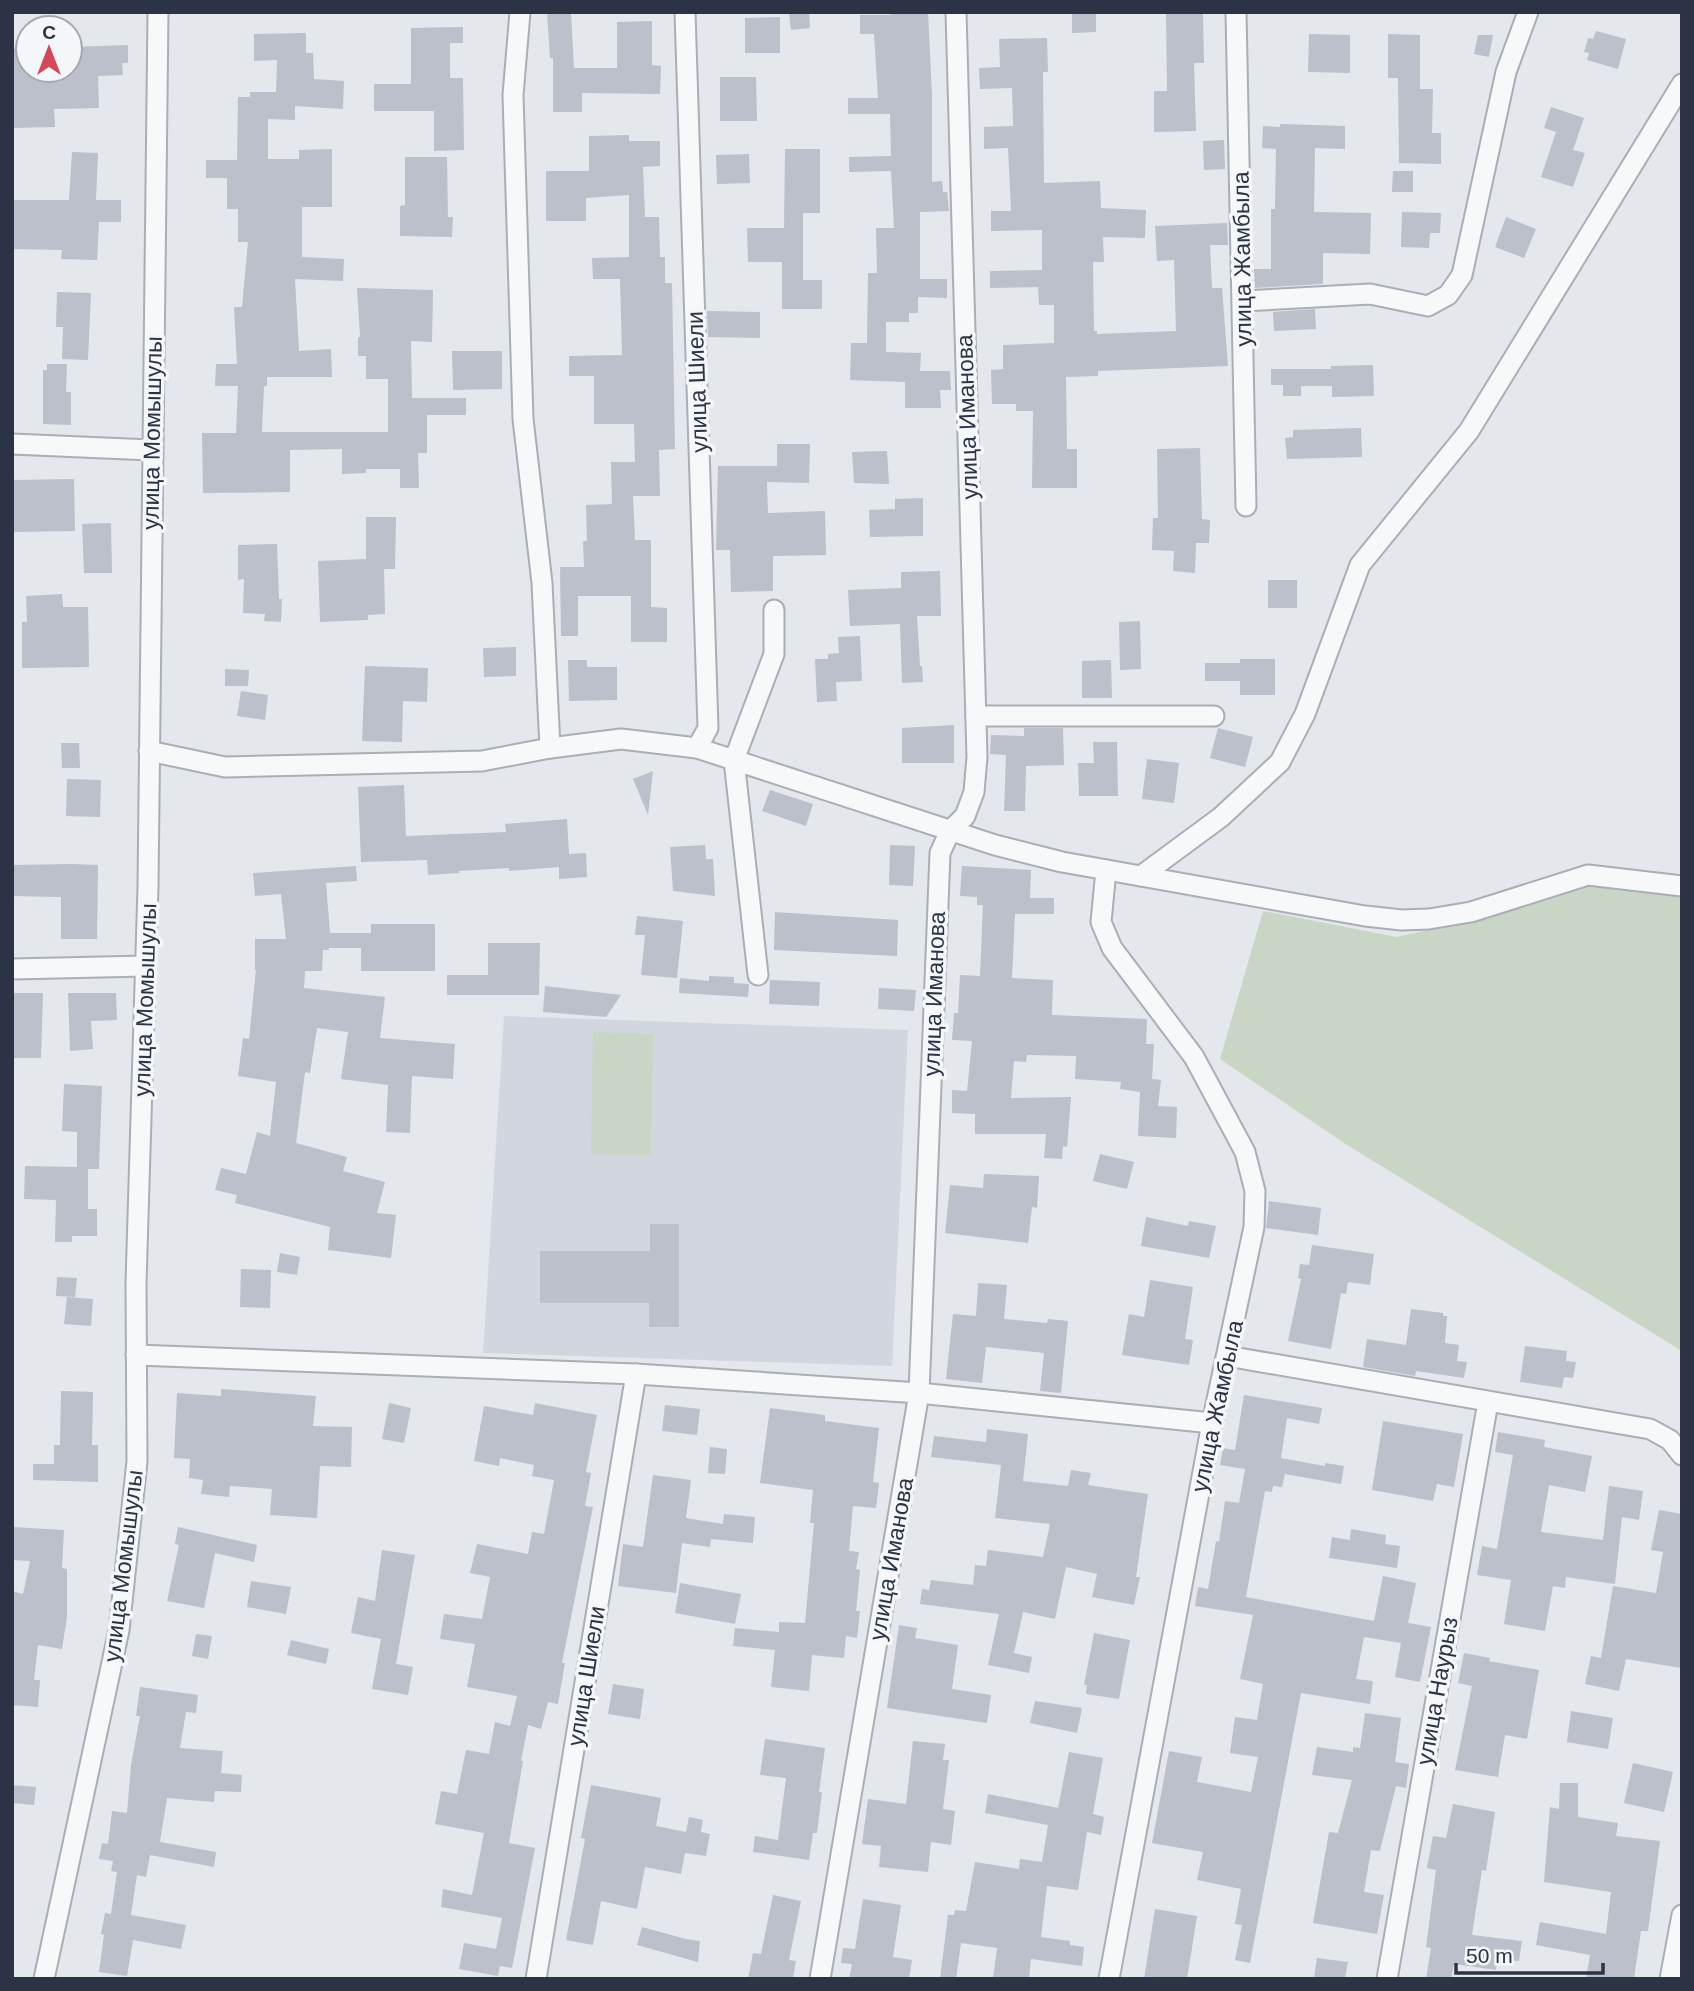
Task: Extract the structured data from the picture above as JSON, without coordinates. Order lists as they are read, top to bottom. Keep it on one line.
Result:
{"streets":{"street":["улица Жамбыла","улица Шиели","улица Иманова","улица Момышулы","улица Наурыз"]},"scale_bar":"50 m","north":"top"}
